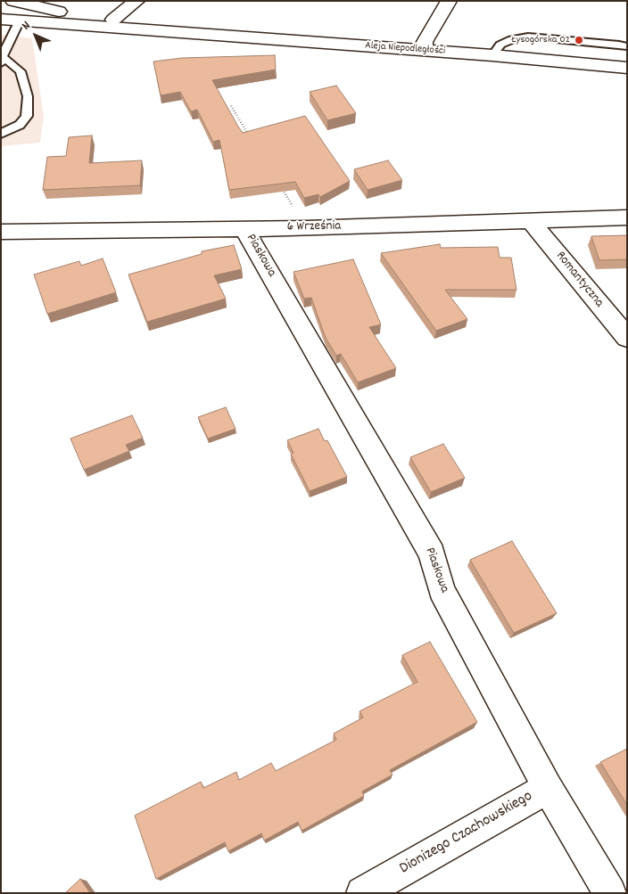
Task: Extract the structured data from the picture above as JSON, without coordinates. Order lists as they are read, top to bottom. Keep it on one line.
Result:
{"streets":{"street":["Aleja Niepodległości","6 Września","Piaskowa","Romantyczna","Dionizego Czachowskiego"]},"crossings":[["6 Września","Piaskowa"],["6 Września","Romantyczna"],["Piaskowa","Dionizego Czachowskiego"]],"places":["Łysogórska 02"],"north":"top left"}
